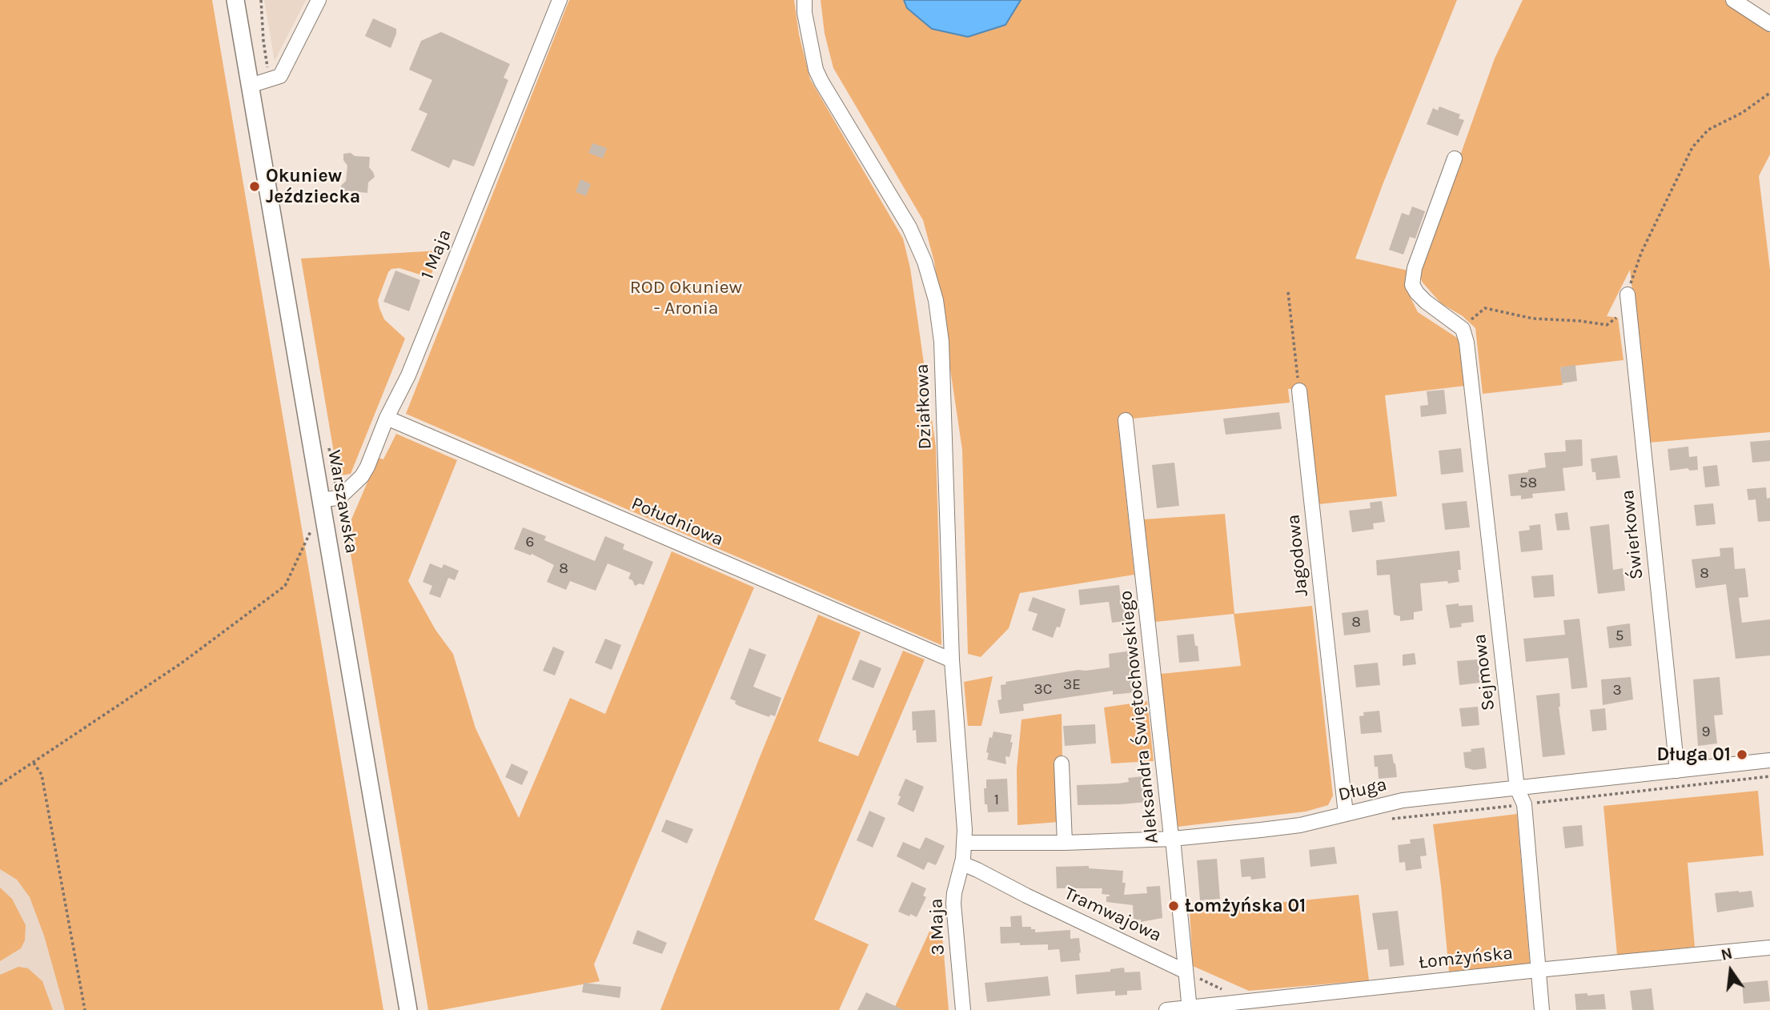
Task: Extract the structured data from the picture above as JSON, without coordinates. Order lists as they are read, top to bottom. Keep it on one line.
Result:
{"streets":{"main road":["Warszawska"],"street":["1 Maja","Działkowa","Południowa","Świerkowa","Jagodowa","Sejmowa","Aleksandra Świętochowskiego","Długa","Tramwajowa","3 Maja","Łomżyńska"]},"crossings":[["1 Maja","Warszawska"],["1 Maja","Południowa"],["Działkowa","Południowa"],["Działkowa","Długa"],["Działkowa","3 Maja"],["Świerkowa","Długa"],["Jagodowa","Długa"],["Sejmowa","Długa"],["Sejmowa","Łomżyńska"],["Aleksandra Świętochowskiego","Długa"],["Aleksandra Świętochowskiego","Tramwajowa"],["Aleksandra Świętochowskiego","Łomżyńska"],["Długa","3 Maja"],["Tramwajowa","3 Maja"]],"parks":["ROD Okuniew - Aronia"],"places":["Okuniew Jeździecka","Długa 01","Łomżyńska 01"],"house_numbers":["58","6","8","8","8","5","3E","3C","3","9","1"],"north":"top"}
